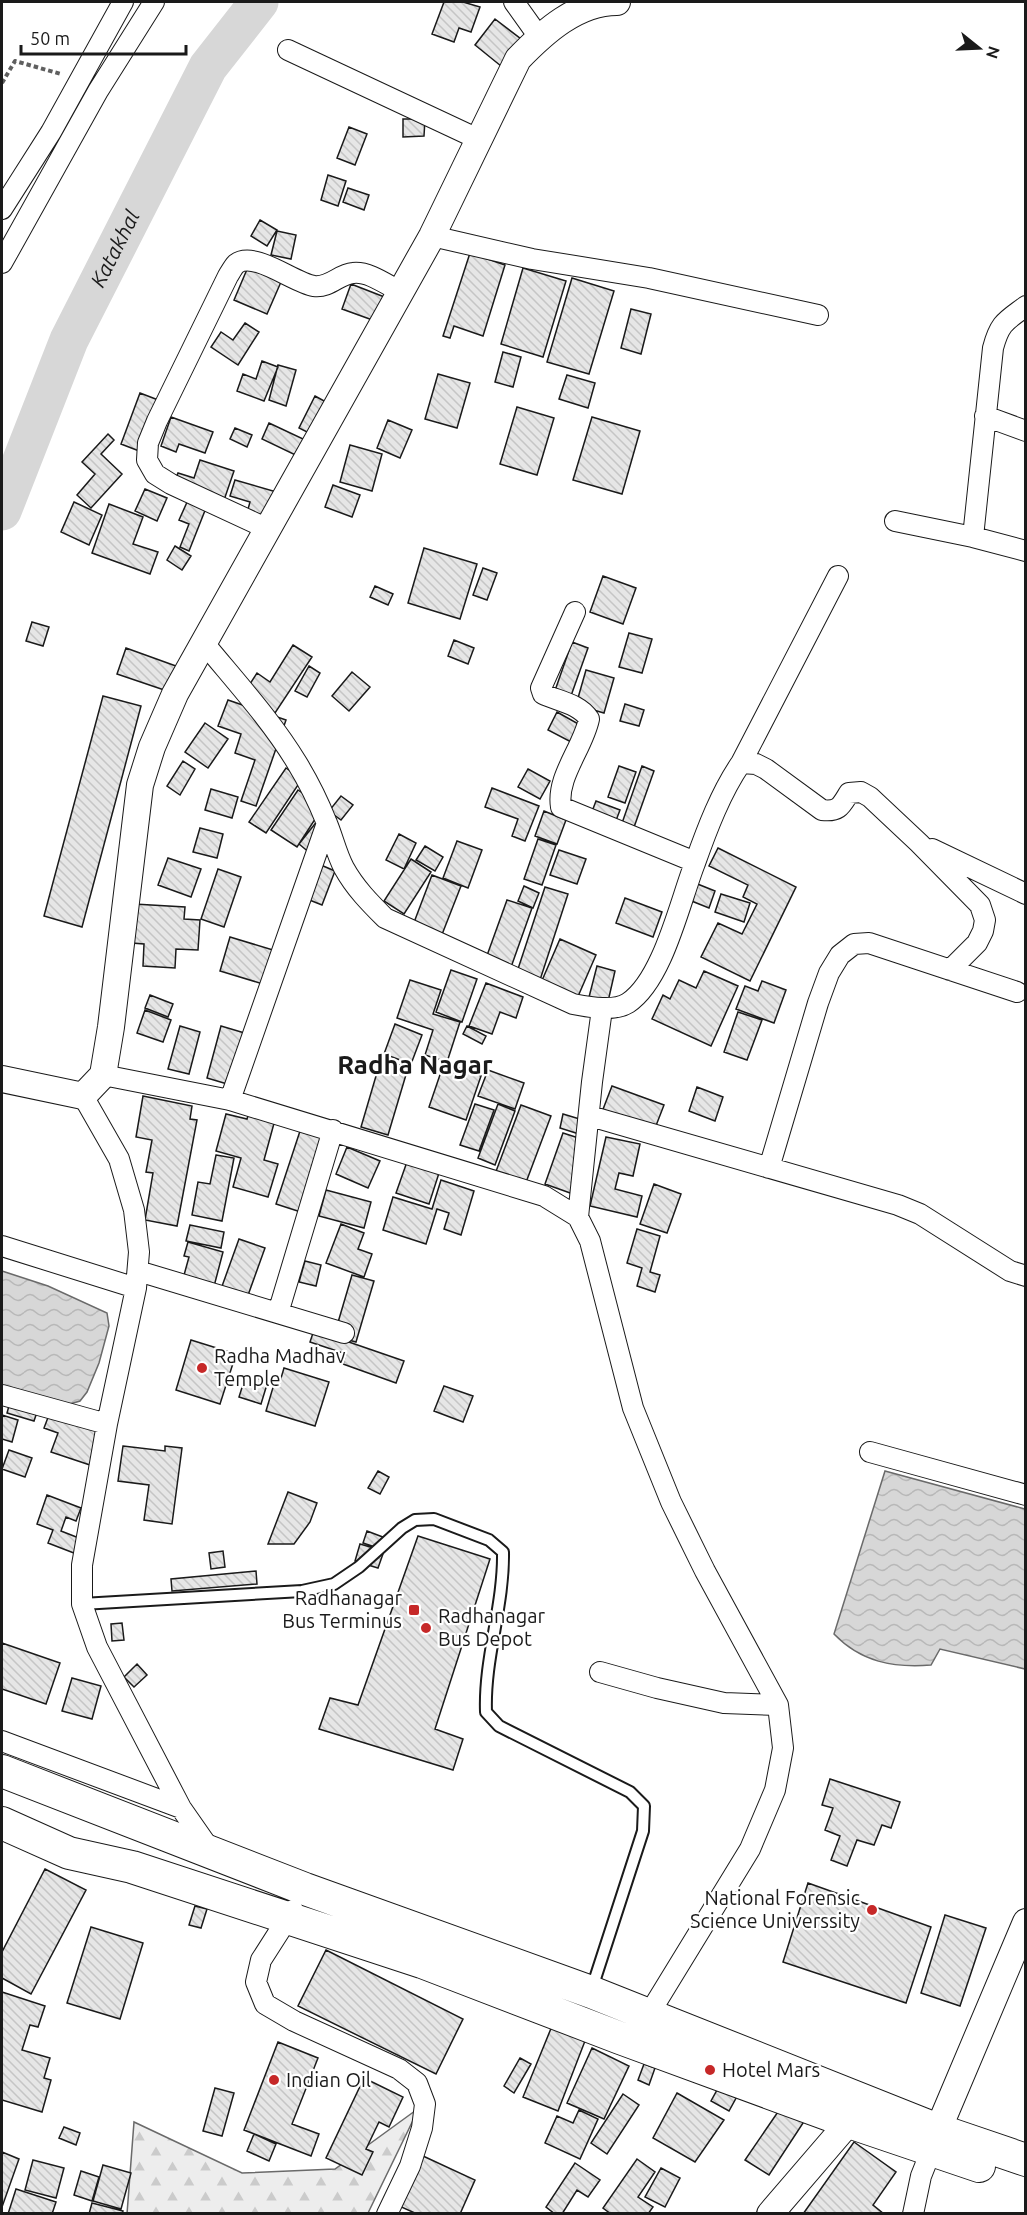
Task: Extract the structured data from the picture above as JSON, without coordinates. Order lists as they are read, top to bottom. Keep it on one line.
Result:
{"districts":["Radha Nagar"],"water":["Katakhal"],"places":{"other":["Radha Madhav Temple","Radhanagar Bus Depot","National Forensic Science Universsity","Hotel Mars","Indian Oil"],"transit":["Radhanagar Bus Terminus"]},"scale_bar":"50 m","north":"right"}
